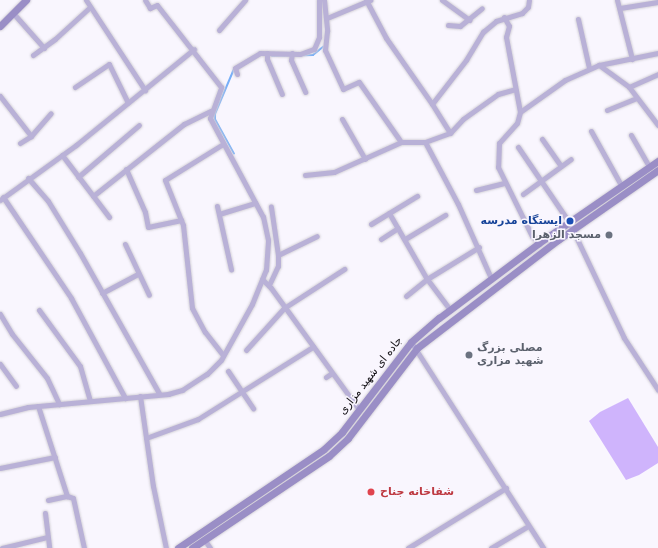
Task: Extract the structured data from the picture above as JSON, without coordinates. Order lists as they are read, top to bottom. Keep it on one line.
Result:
{"streets":{"main road":["جاده ای شهید مزاری"]},"places":["ایستگاه مدرسه","مسجد الزهرا","مصلی بزرگ شهید مزاری","شفاخانه جناح"]}
